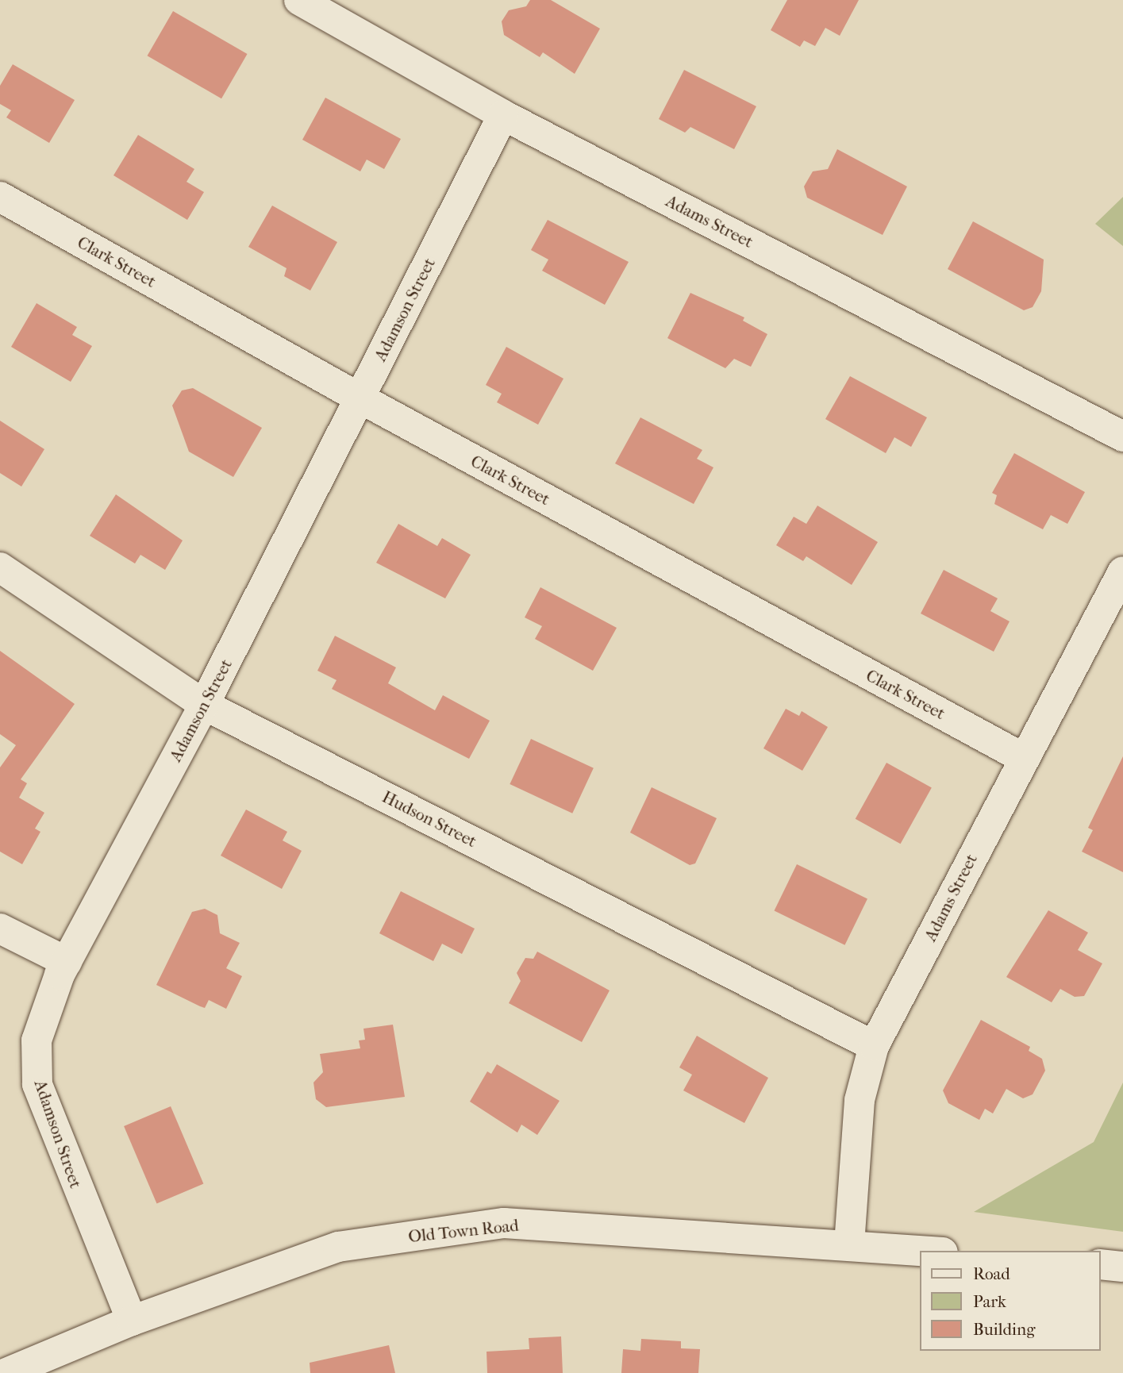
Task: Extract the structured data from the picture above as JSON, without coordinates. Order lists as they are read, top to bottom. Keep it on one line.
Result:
{"streets":{"street":["Adams Street","Clark Street","Adamson Street","Hudson Street","Old Town Road"]},"crossings":[["Adams Street","Clark Street"],["Adams Street","Adamson Street"],["Adams Street","Hudson Street"],["Adams Street","Old Town Road"],["Clark Street","Adamson Street"],["Adamson Street","Hudson Street"],["Adamson Street","Old Town Road"]],"legend":["Road","Park","Building"]}
